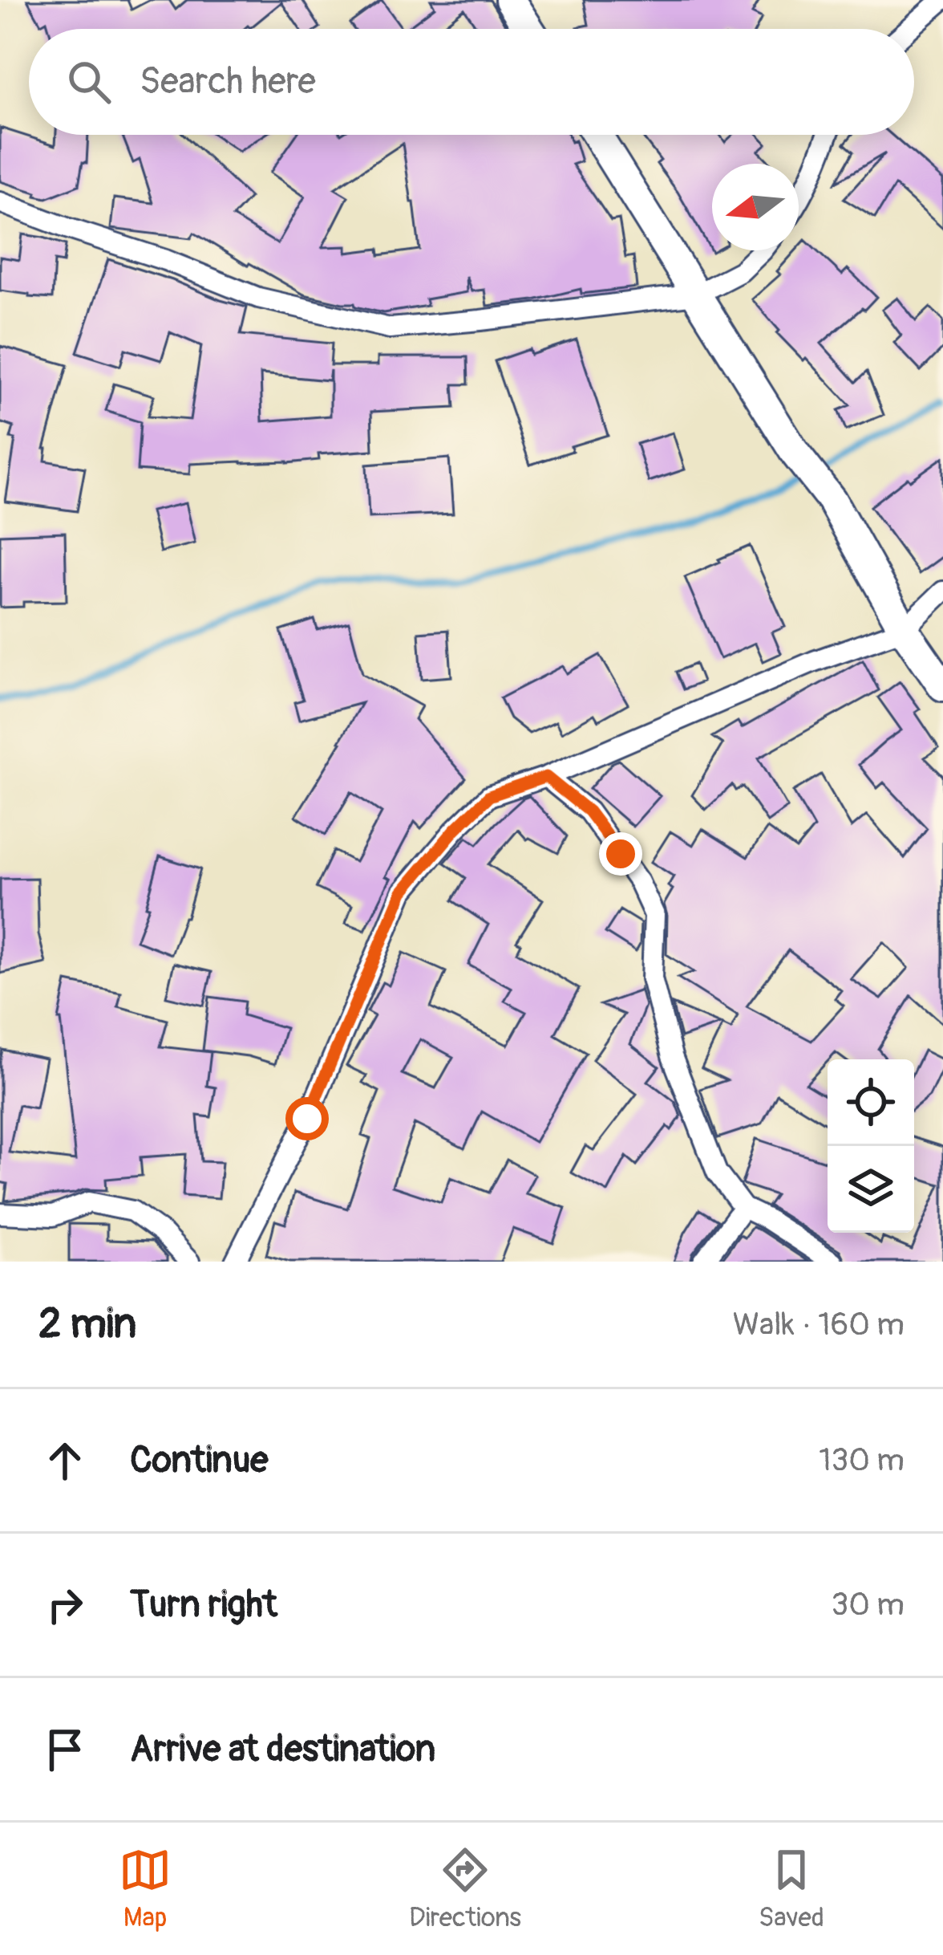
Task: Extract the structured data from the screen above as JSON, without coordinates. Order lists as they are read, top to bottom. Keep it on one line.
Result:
{"north":"left","page":{"search":"Search here","heading":["2 min","Walk · 160 m"],"list":[["Continue","130 m"],["Turn right","30 m"],"Arrive at destination"],"nav":["Map","Directions","Saved"]}}
